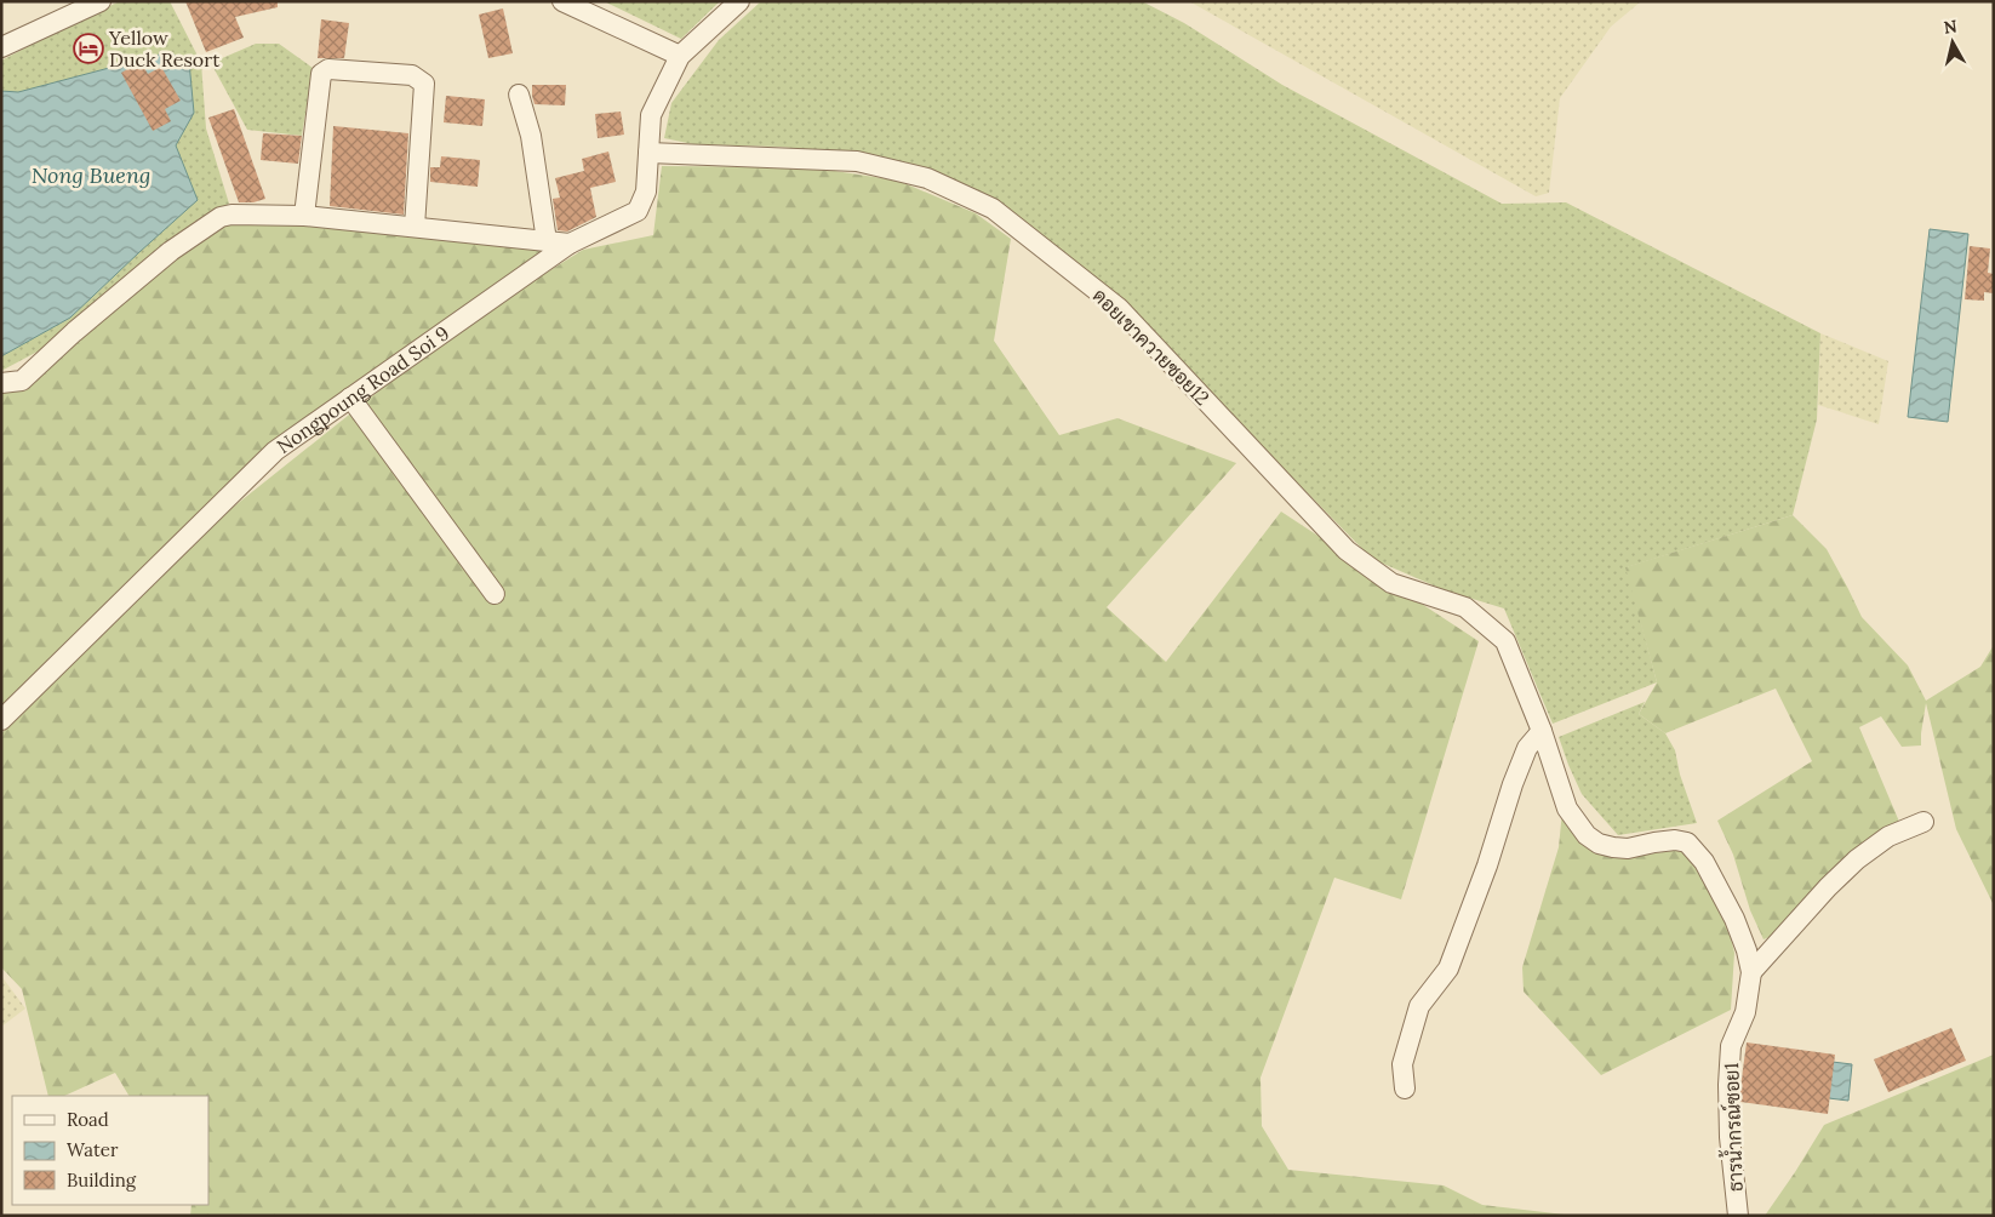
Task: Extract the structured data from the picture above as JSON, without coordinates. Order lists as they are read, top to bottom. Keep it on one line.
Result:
{"streets":{"street":["ดอยเขาควายซอย12","Nongpoung Road Soi 9","ธารน้ำกรณ์ซอย1"]},"crossings":[["ดอยเขาควายซอย12","Nongpoung Road Soi 9"],["ดอยเขาควายซอย12","ธารน้ำกรณ์ซอย1"]],"water":["Nong Bueng"],"places":{"hotel":["Yellow Duck Resort"]},"legend":["Road","Water","Building"],"north":"top"}
